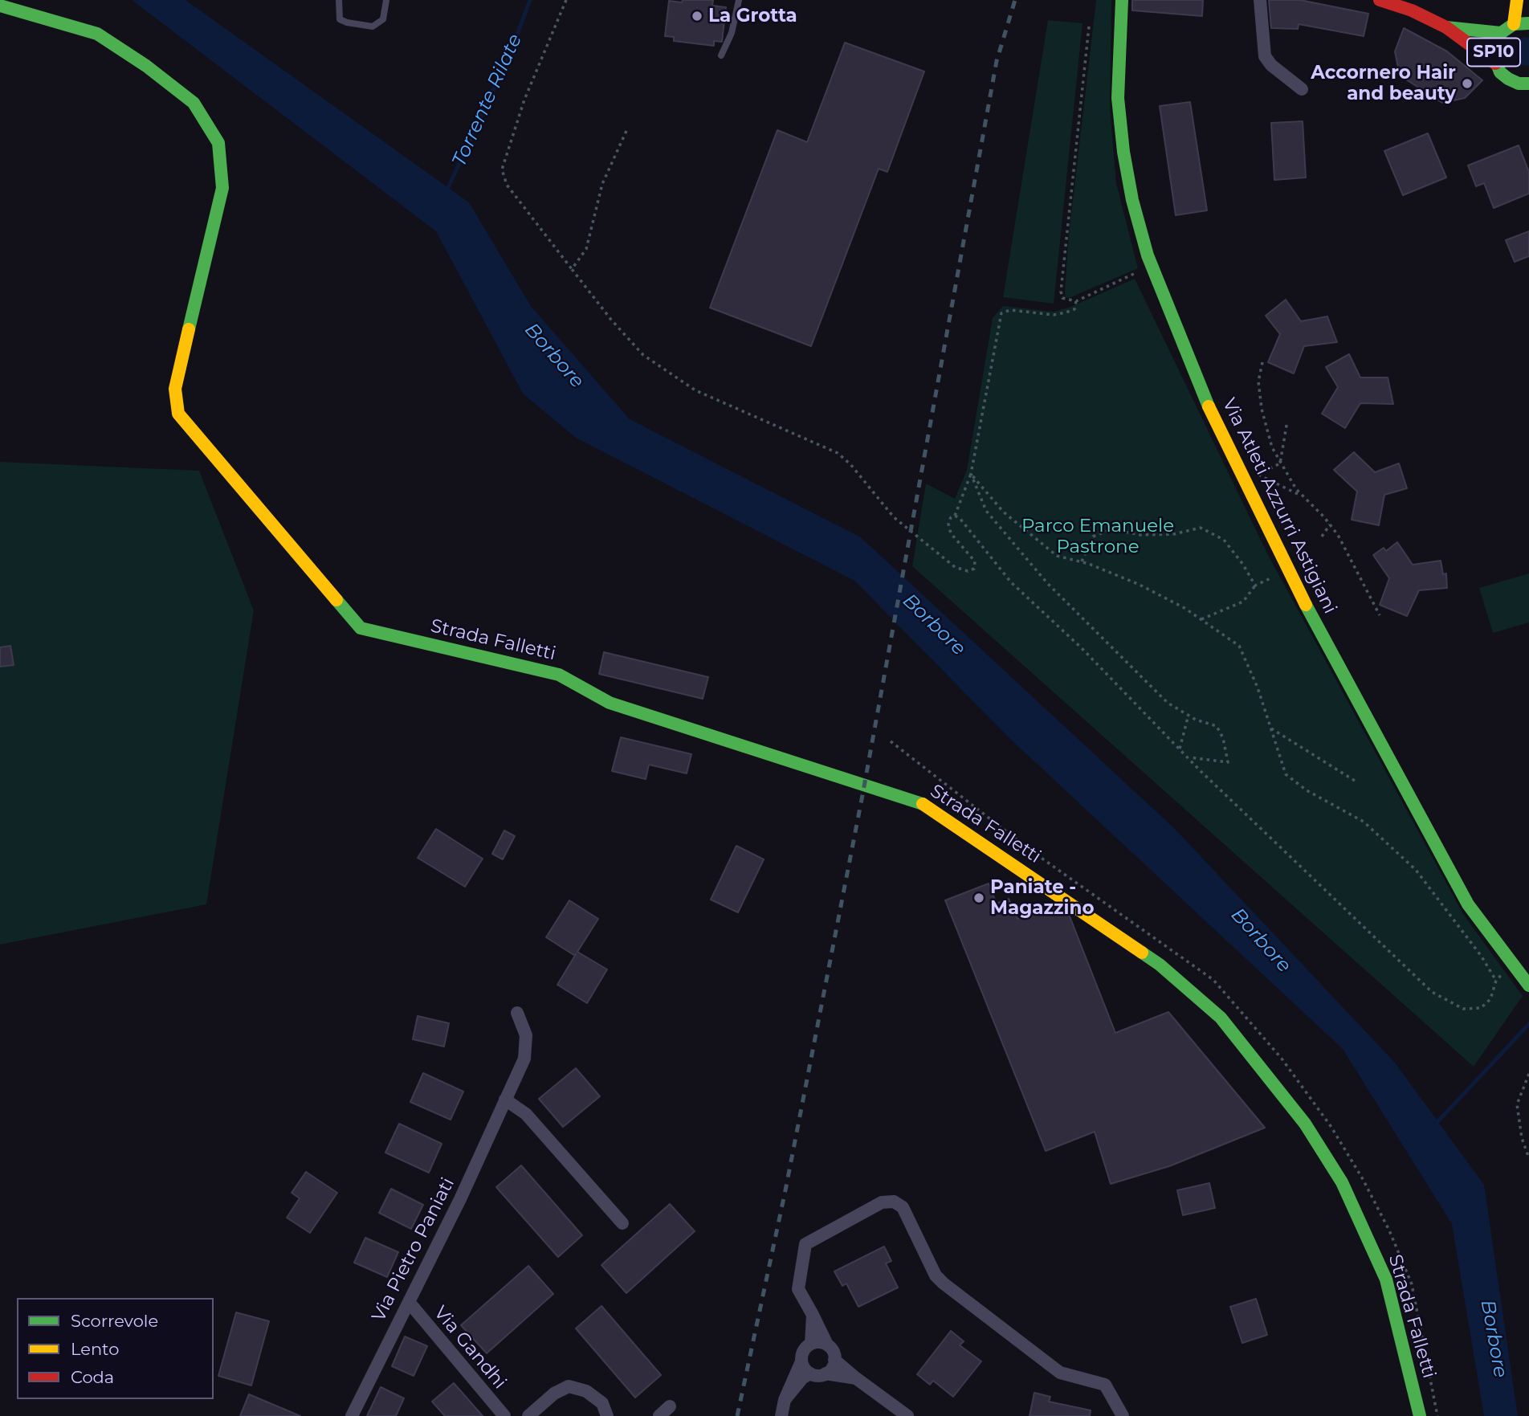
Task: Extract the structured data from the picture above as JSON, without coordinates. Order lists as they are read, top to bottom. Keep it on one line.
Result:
{"streets":{"street":["SP10","Via Atleti Azzurri Astigiani","Strada Falletti","Via Pietro Paniati","Via Gandhi"]},"crossings":[["Via Pietro Paniati","Via Gandhi"]],"water":["Torrente Rilate","Borbore"],"parks":["Parco Emanuele Pastrone"],"places":["La Grotta","Accornero Hair and beauty","Paniate - Magazzino"],"legend":["Scorrevole","Lento","Coda"]}
